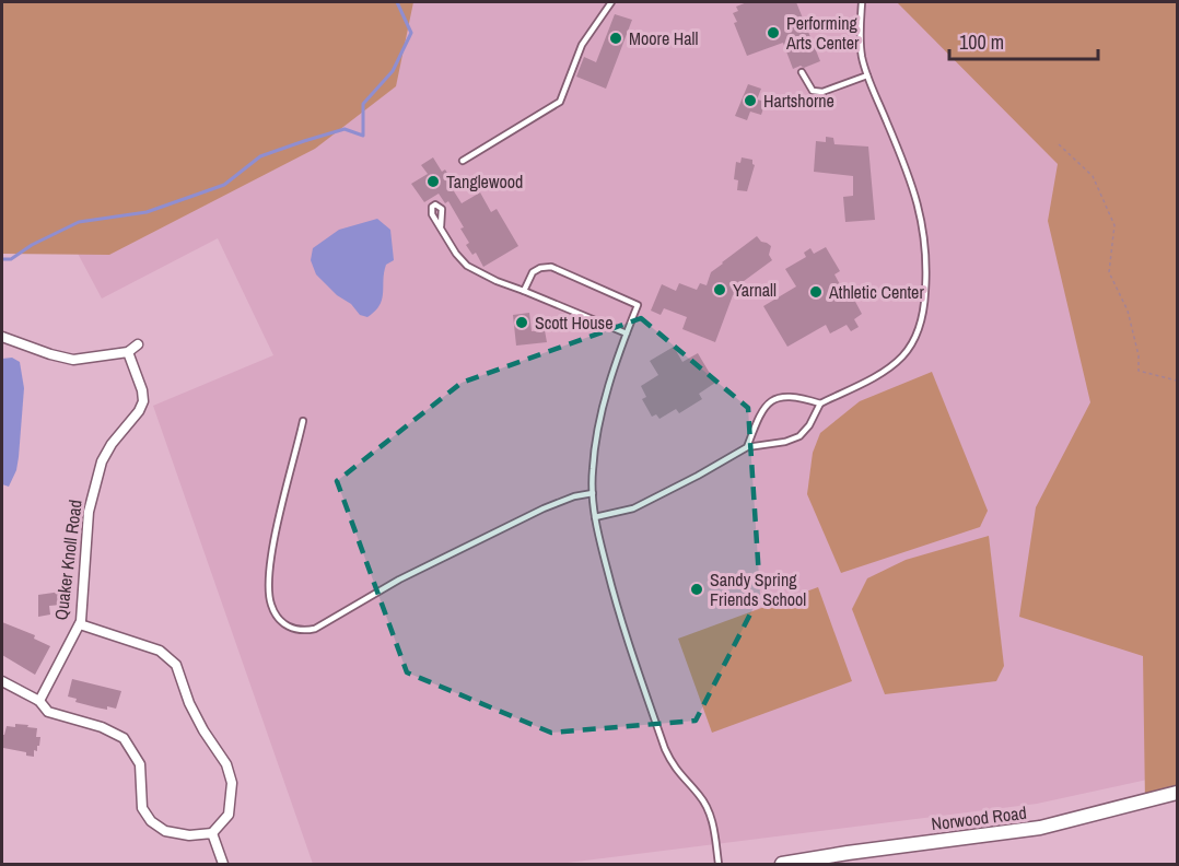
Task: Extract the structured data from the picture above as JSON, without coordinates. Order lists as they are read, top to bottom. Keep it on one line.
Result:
{"streets":{"main road":["Norwood Road"],"street":["Quaker Knoll Road"]},"places":["Performing Arts Center","Moore Hall","Hartshorne","Tanglewood","Yarnall","Athletic Center","Scott House","Sandy Spring Friends School"],"scale_bar":"100 m"}
